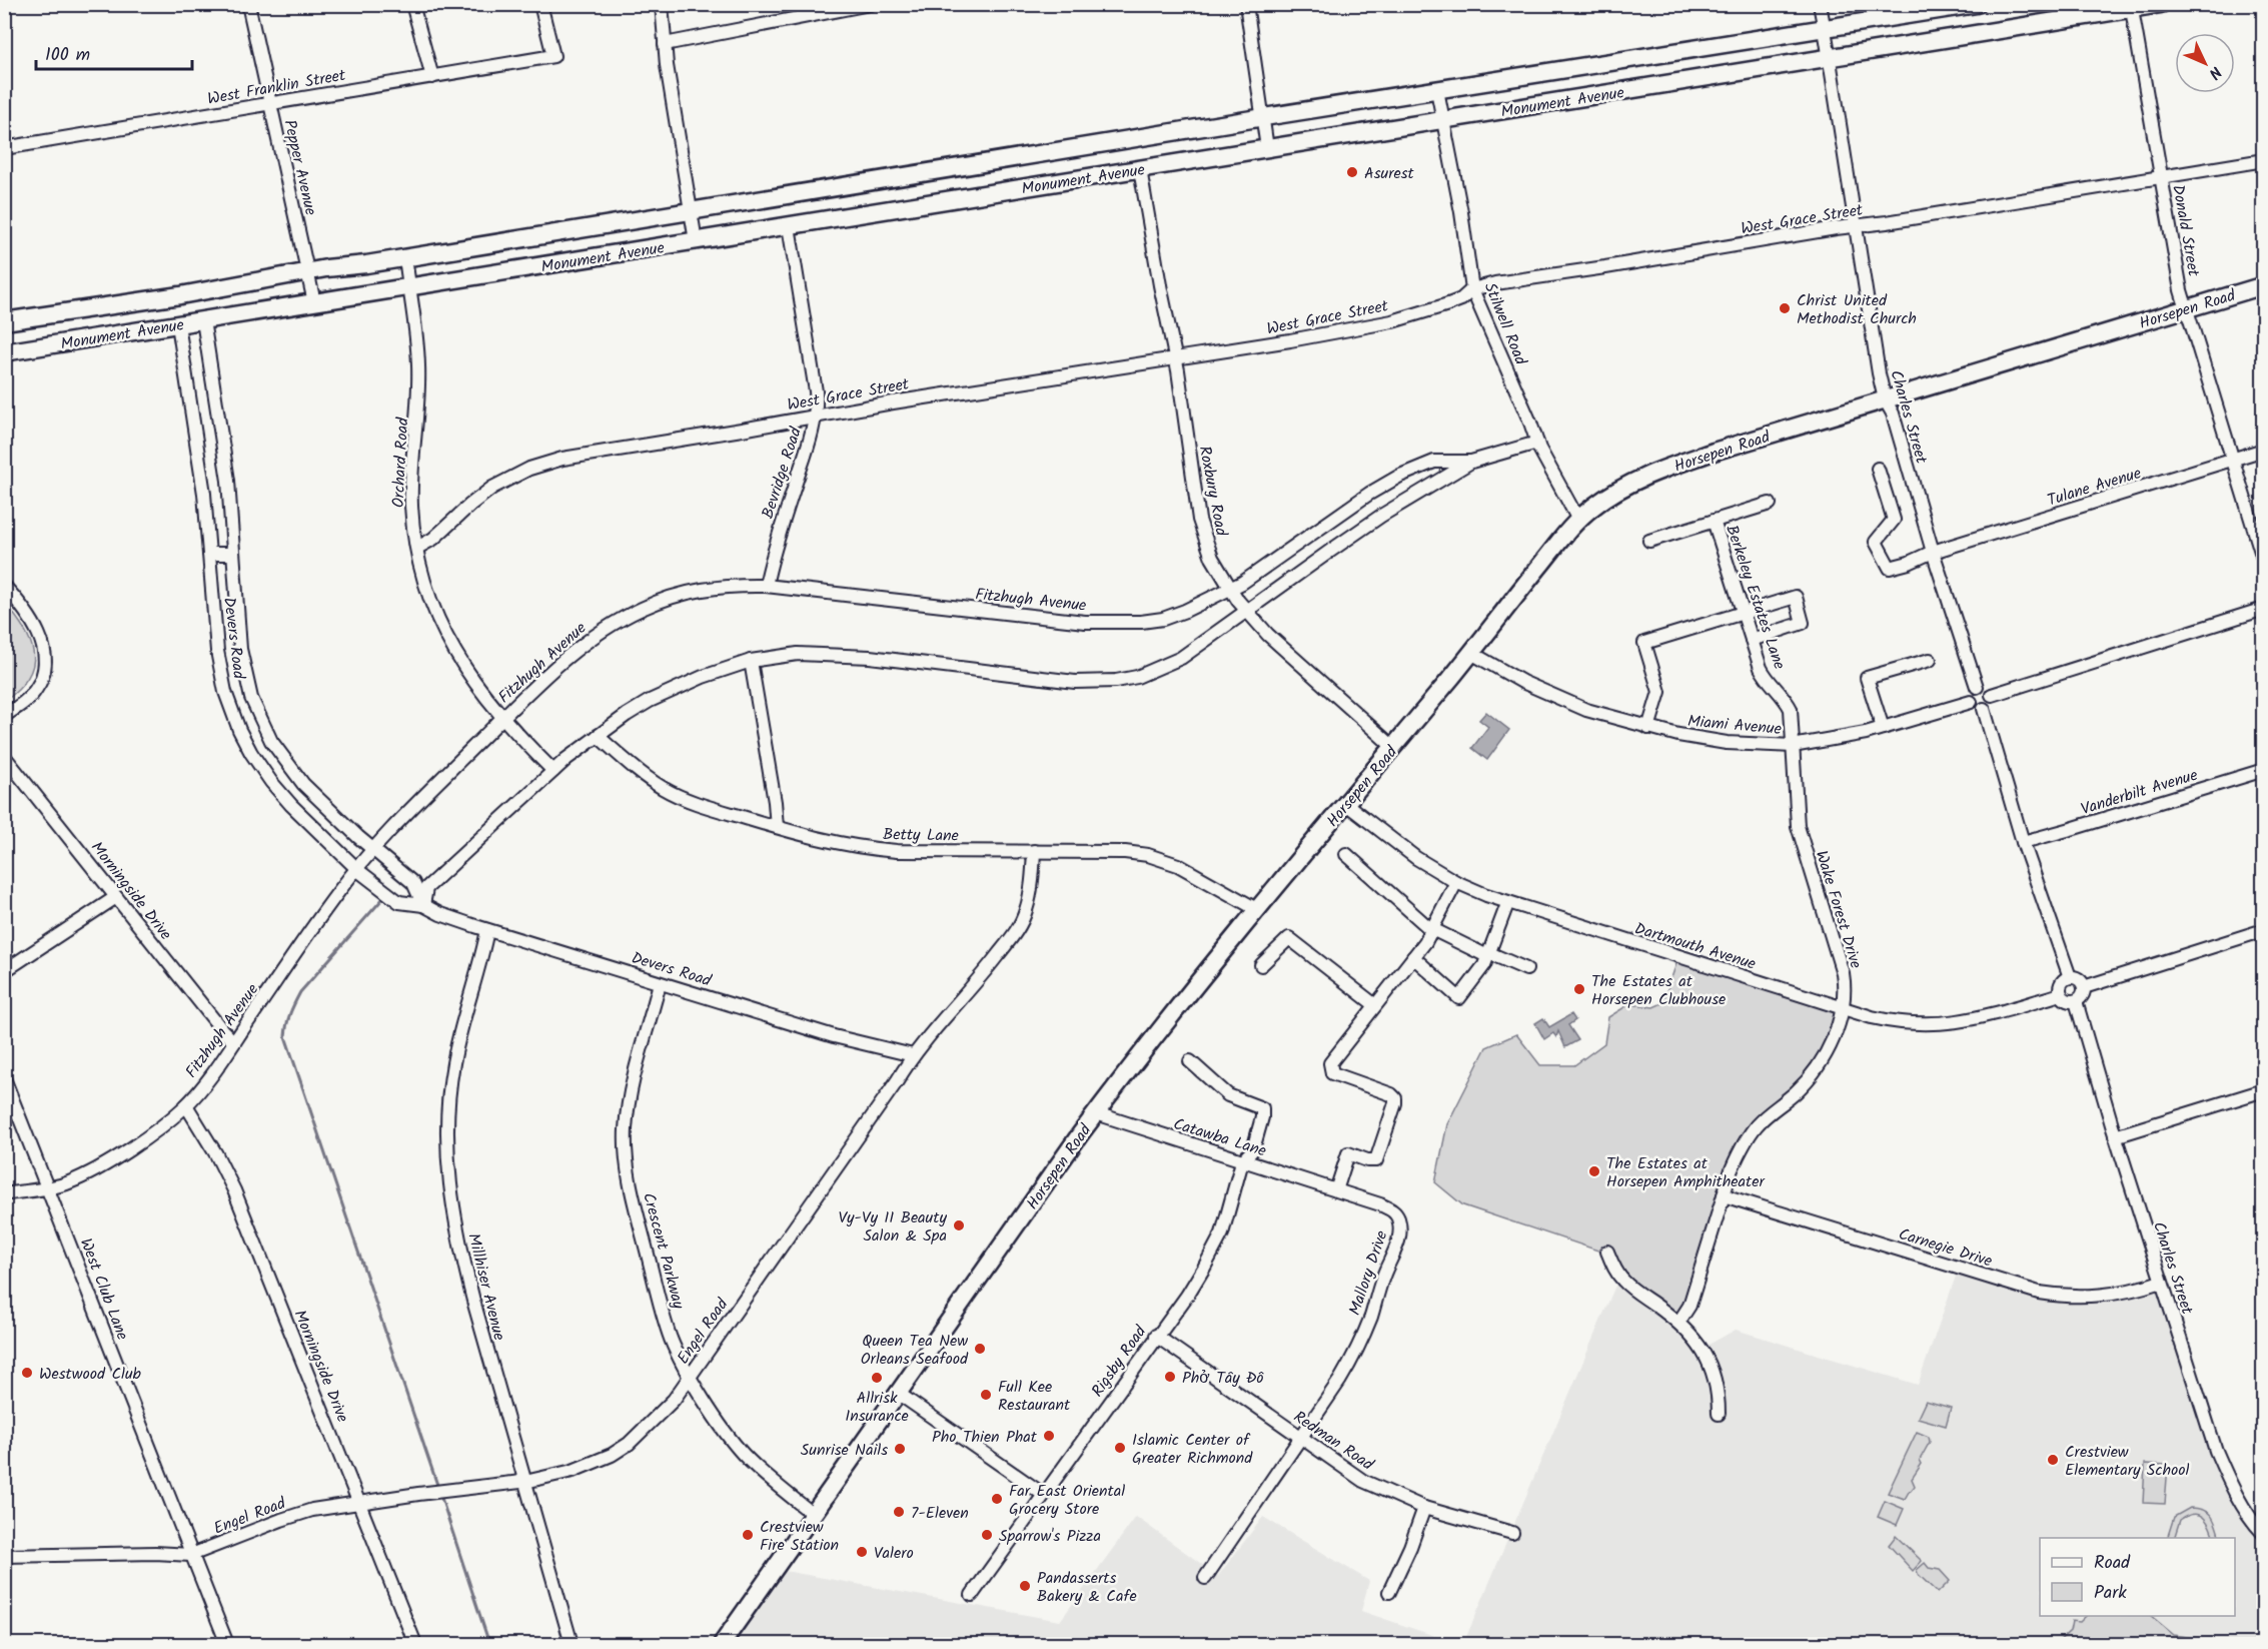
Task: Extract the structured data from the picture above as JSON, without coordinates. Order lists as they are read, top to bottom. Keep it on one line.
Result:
{"streets":{"street":["West Franklin Street","Monument Avenue","Pepper Avenue","West Grace Street","Donald Street","Horsepen Road","Stilwell Road","Charles Street","Orchard Road","Bevridge Road","Tulane Avenue","Roxbury Road","Berkeley Estates Lane","Fitzhugh Avenue","Devers Road","Miami Avenue","Vanderbilt Avenue","Betty Lane","Morningside Drive","Wake Forest Drive","Dartmouth Avenue","Catawba Lane","Carnegie Drive","Crescent Parkway","Mallory Drive","Millhiser Avenue","West Club Lane","Engel Road","Rigsby Road","Redman Road"]},"crossings":[["West Franklin Street","Pepper Avenue"],["Monument Avenue","Pepper Avenue"],["Monument Avenue","Donald Street"],["Monument Avenue","Stilwell Road"],["Monument Avenue","Charles Street"],["Monument Avenue","Orchard Road"],["Monument Avenue","Bevridge Road"],["Monument Avenue","Roxbury Road"],["Monument Avenue","Devers Road"],["West Grace Street","Donald Street"],["West Grace Street","Stilwell Road"],["West Grace Street","Charles Street"],["West Grace Street","Orchard Road"],["West Grace Street","Bevridge Road"],["West Grace Street","Roxbury Road"],["Donald Street","Horsepen Road"],["Donald Street","Tulane Avenue"],["Horsepen Road","Stilwell Road"],["Horsepen Road","Charles Street"],["Horsepen Road","Roxbury Road"],["Horsepen Road","Miami Avenue"],["Horsepen Road","Betty Lane"],["Horsepen Road","Dartmouth Avenue"],["Horsepen Road","Catawba Lane"],["Horsepen Road","Crescent Parkway"],["Stilwell Road","Fitzhugh Avenue"],["Charles Street","Tulane Avenue"],["Charles Street","Miami Avenue"],["Charles Street","Dartmouth Avenue"],["Charles Street","Carnegie Drive"],["Orchard Road","Fitzhugh Avenue"],["Bevridge Road","Fitzhugh Avenue"],["Roxbury Road","Fitzhugh Avenue"],["Berkeley Estates Lane","Miami Avenue"],["Berkeley Estates Lane","Wake Forest Drive"],["Fitzhugh Avenue","Devers Road"],["Fitzhugh Avenue","Betty Lane"],["Fitzhugh Avenue","Morningside Drive"],["Fitzhugh Avenue","West Club Lane"],["Devers Road","Crescent Parkway"],["Devers Road","Millhiser Avenue"],["Devers Road","Engel Road"],["Miami Avenue","Wake Forest Drive"],["Betty Lane","Engel Road"],["Morningside Drive","Engel Road"],["Wake Forest Drive","Dartmouth Avenue"],["Wake Forest Drive","Carnegie Drive"],["Catawba Lane","Mallory Drive"],["Catawba Lane","Rigsby Road"],["Crescent Parkway","Engel Road"],["Mallory Drive","Redman Road"],["Millhiser Avenue","Engel Road"],["West Club Lane","Engel Road"],["Rigsby Road","Redman Road"]],"places":["Asurest","Christ United Methodist Church","The Estates at Horsepen Clubhouse","The Estates at Horsepen Amphitheater","Vy-Vy II Beauty Salon & Spa","Queen Tea New Orleans Seafood","Westwood Club","Phở Tây Đô","Allrisk Insurance","Full Kee Restaurant","Pho Thien Phat","Islamic Center of Greater Richmond","Sunrise Nails","Crestview Elementary School","Far East Oriental Grocery Store","7-Eleven","Crestview Fire Station","Sparrow's Pizza","Valero","Pandasserts Bakery & Cafe"],"legend":["Road","Park"],"scale_bar":"100 m","north":"bottom right"}
